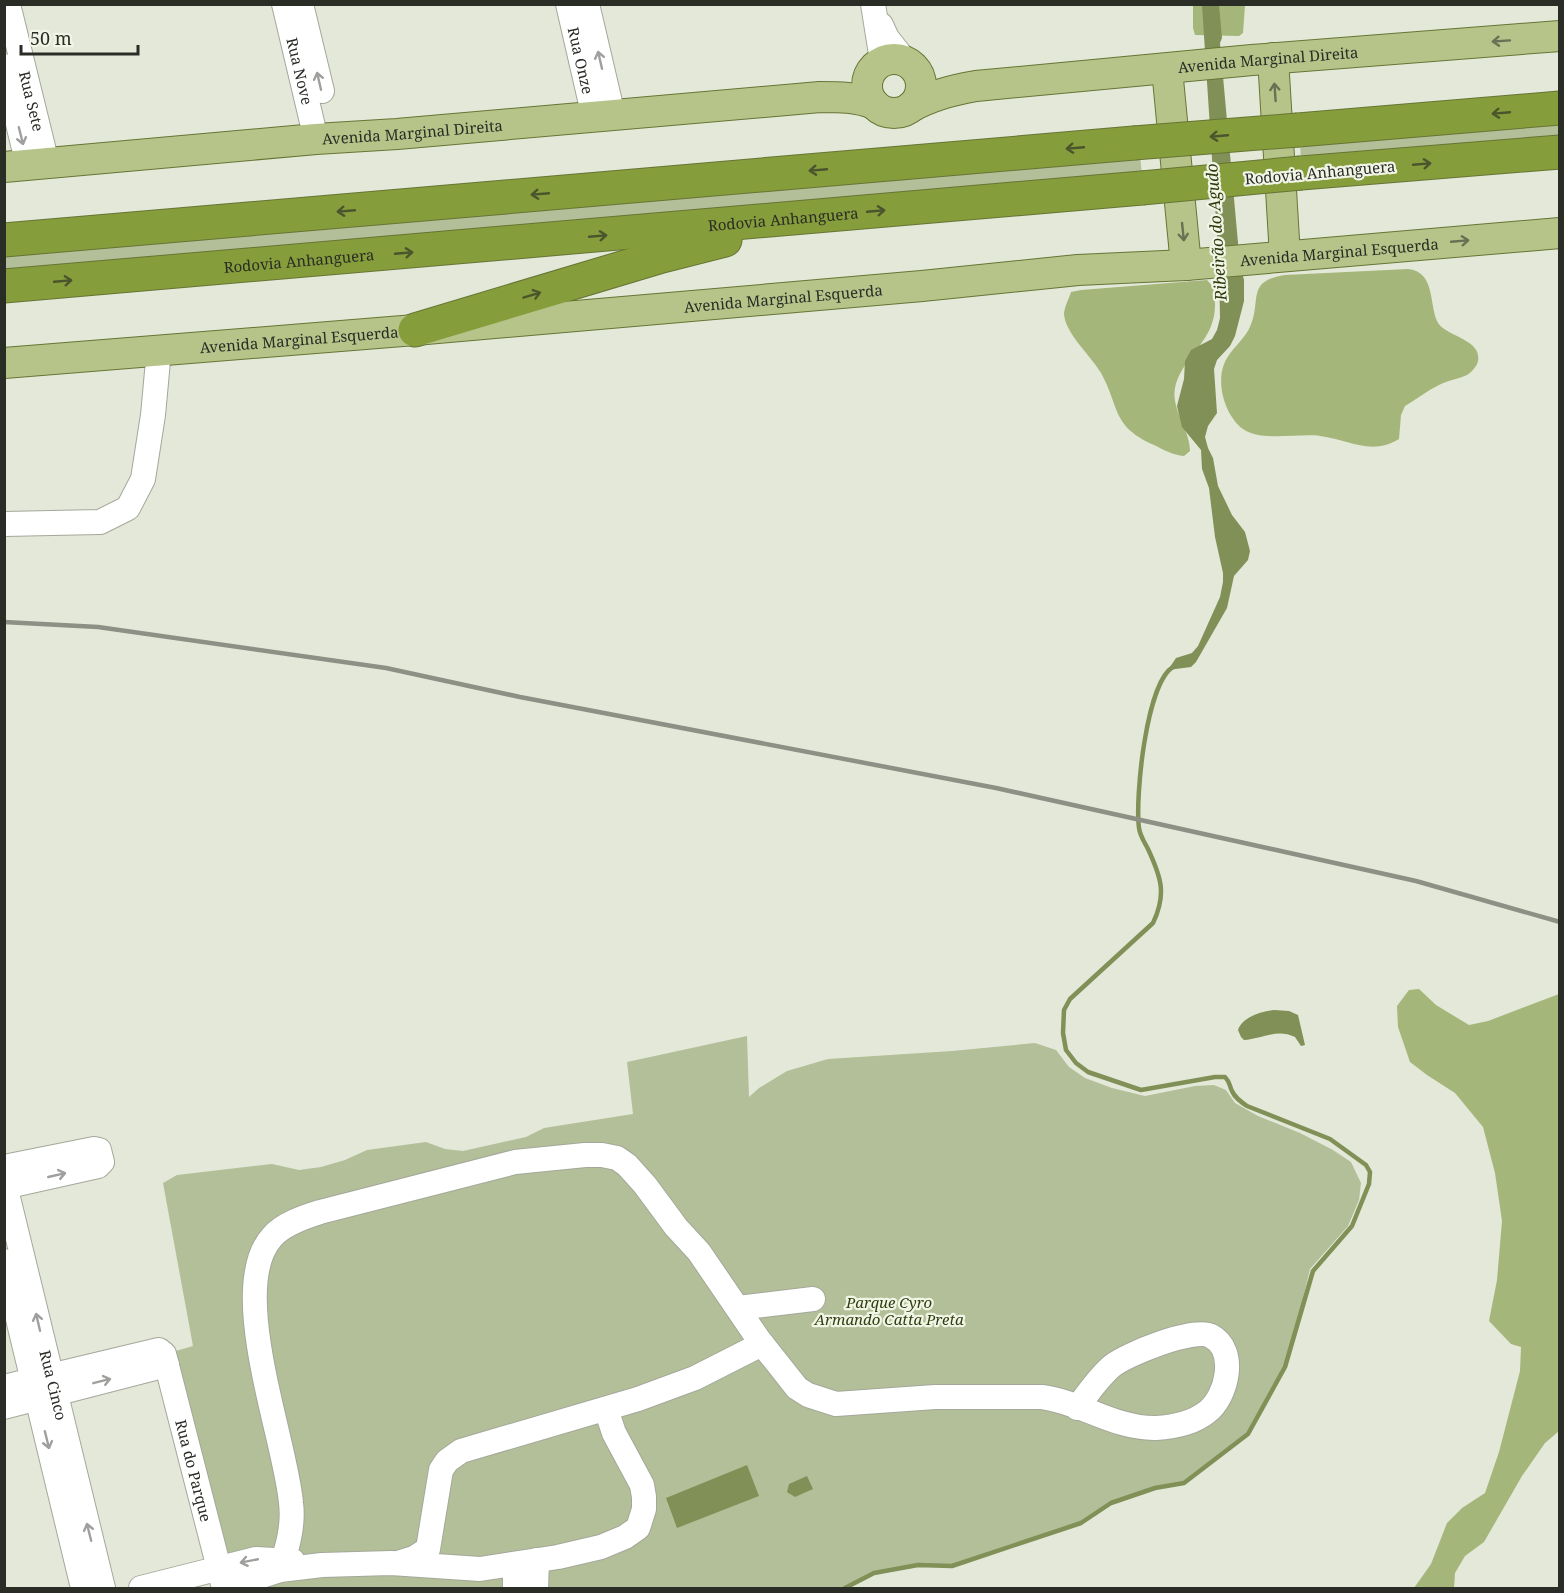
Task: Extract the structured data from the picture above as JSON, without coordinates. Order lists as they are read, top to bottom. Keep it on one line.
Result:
{"streets":{"highway":["Rodovia Anhanguera"],"main road":["Avenida Marginal Direita","Avenida Marginal Esquerda"],"street":["Rua Onze","Rua Nove","Rua Sete","Rua Cinco","Rua do Parque"]},"crossings":[["Avenida Marginal Direita","Rua Onze"],["Avenida Marginal Direita","Rua Nove"],["Avenida Marginal Direita","Rua Sete"],["Rua Cinco","Rua do Parque"]],"water":["Ribeirão do Agudo"],"parks":["Parque Cyro Armando Catta Preta"],"scale_bar":"50 m"}
